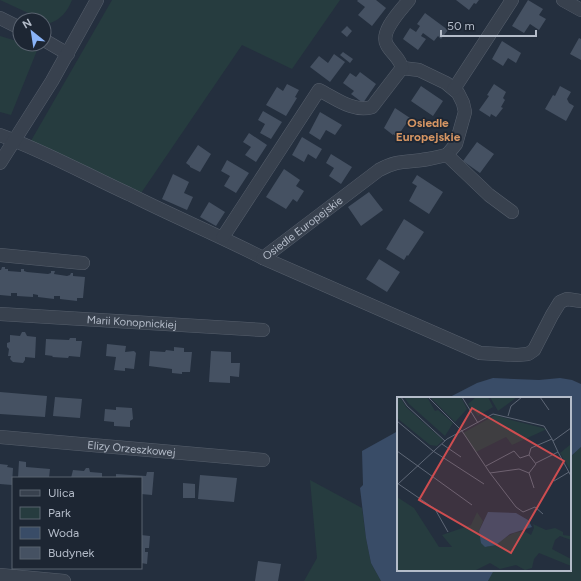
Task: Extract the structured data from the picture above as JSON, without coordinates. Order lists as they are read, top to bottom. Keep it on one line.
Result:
{"streets":{"street":["Osiedle Europejskie","Marii Konopnickiej","Elizy Orzeszkowej"]},"districts":["Osiedle Europejskie"],"legend":["Ulica","Park","Woda","Budynek"],"scale_bar":"50 m","north":"top left"}
